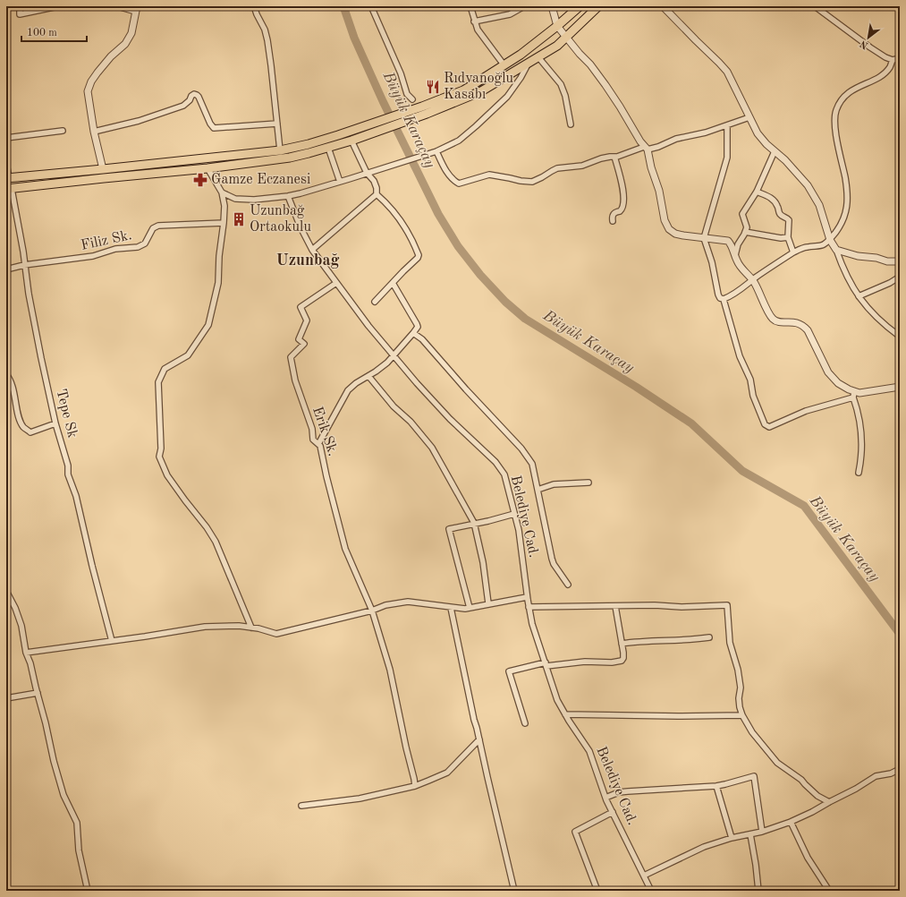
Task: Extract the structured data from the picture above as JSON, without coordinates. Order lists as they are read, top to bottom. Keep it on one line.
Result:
{"streets":{"street":["Filiz Sk.","Tepe Sk","Erik Sk.","Belediye Cad."]},"crossings":[["Filiz Sk.","Tepe Sk"],["Erik Sk.","Belediye Cad."]],"districts":["Uzunbağ"],"water":["Büyük Karaçay"],"places":{"restaurant":["Rıdvanoğlu Kasabı"],"pharmacy":["Gamze Eczanesi"],"building":["Uzunbağ Ortaokulu"]},"scale_bar":"100 m","north":"bottom left"}
